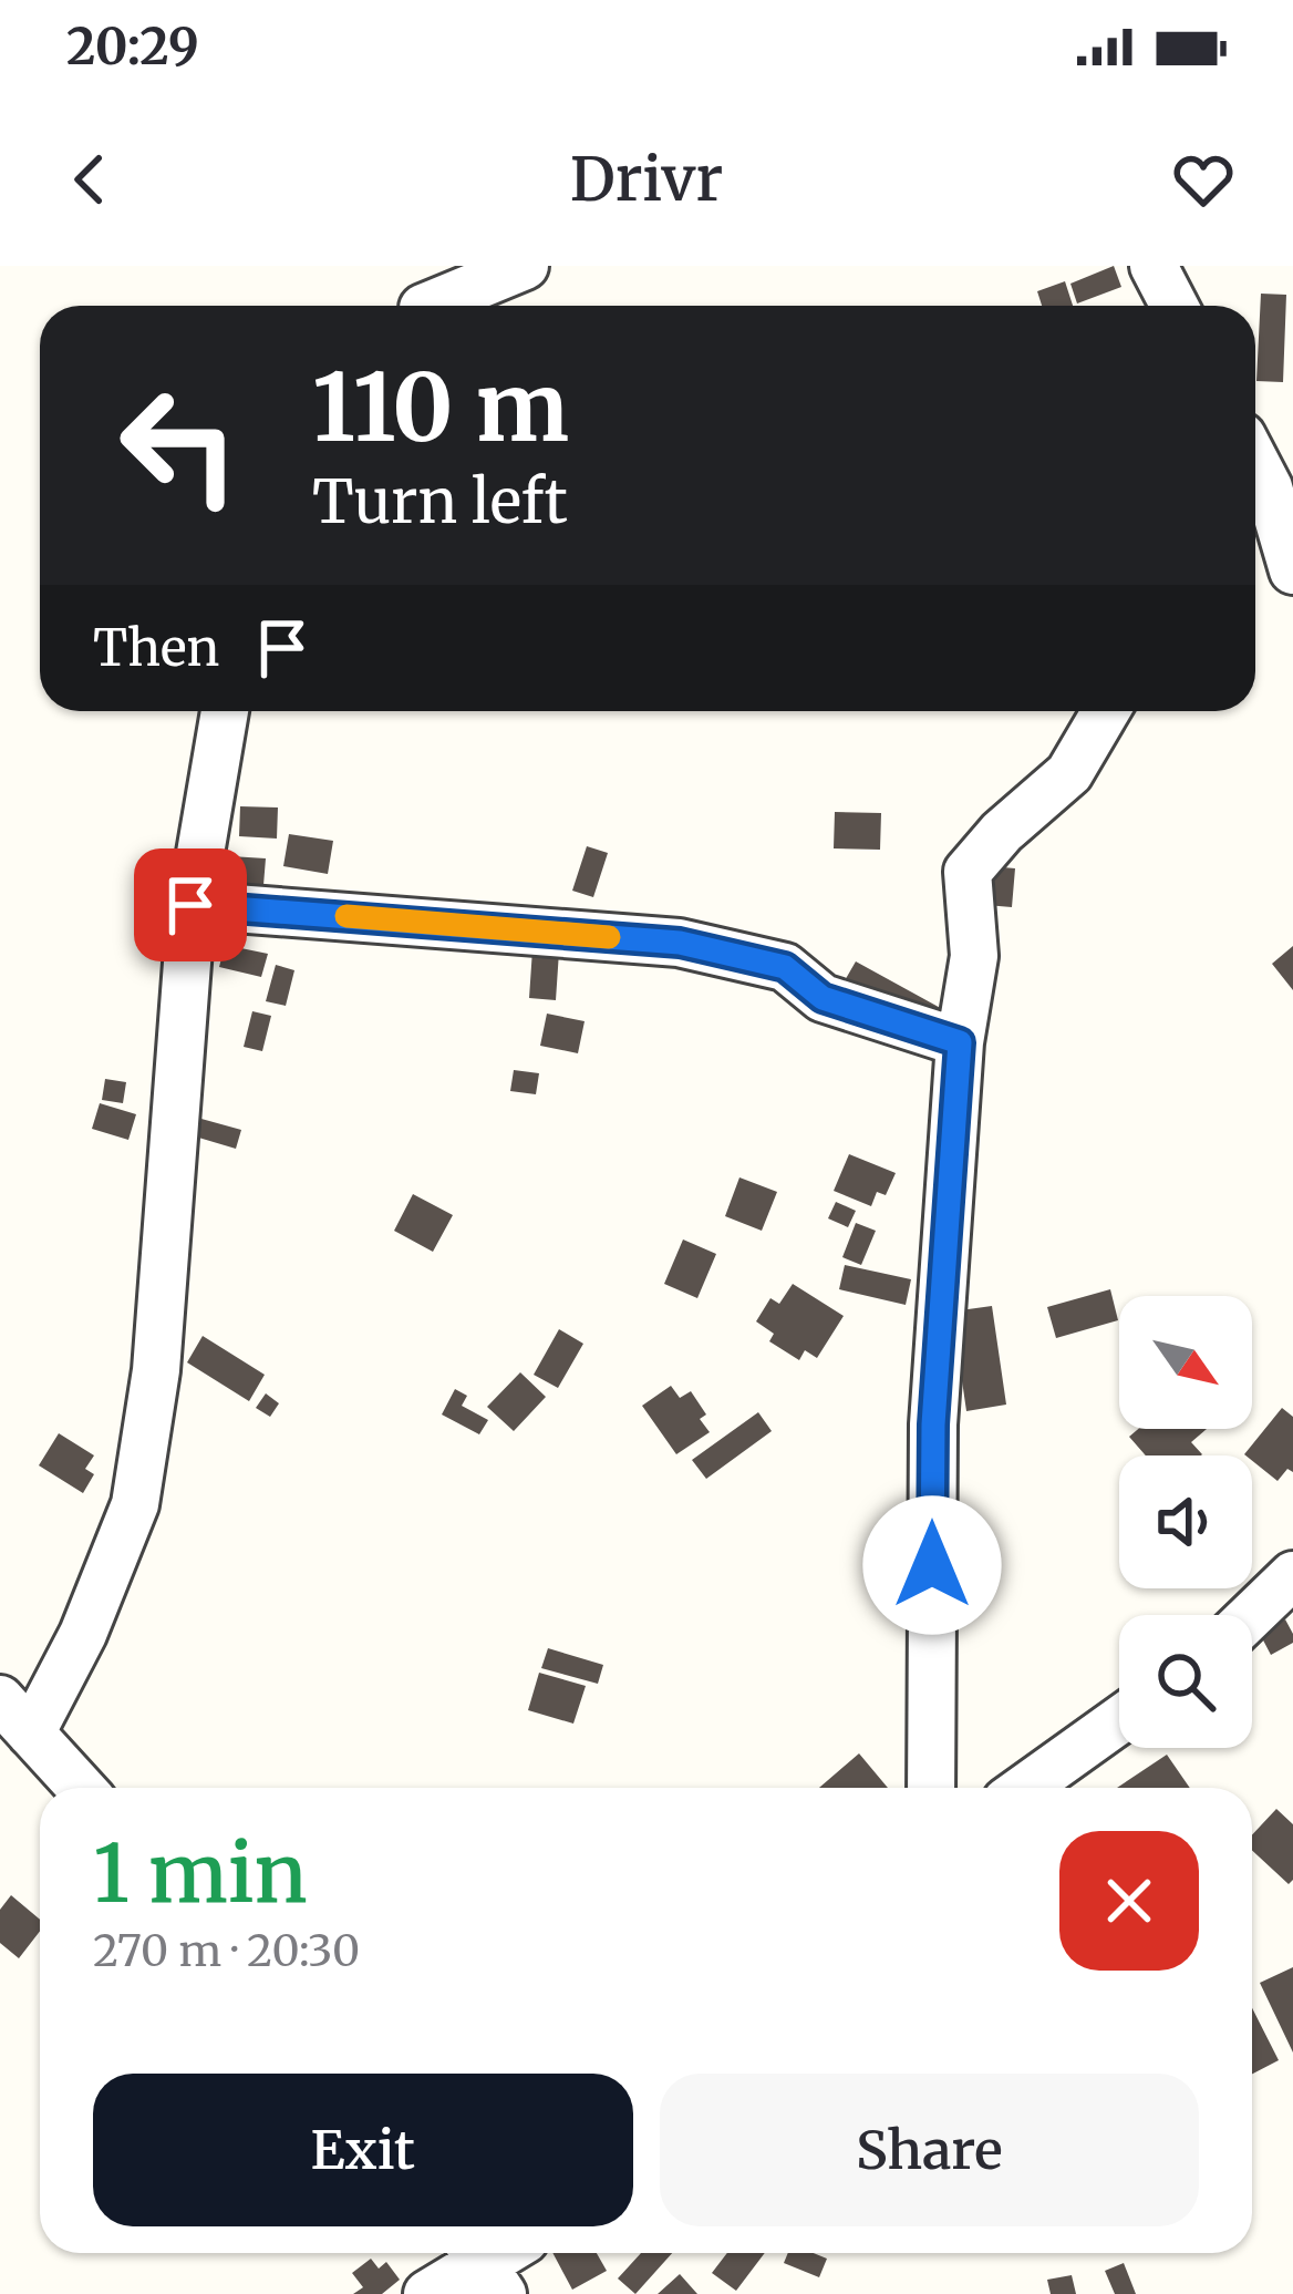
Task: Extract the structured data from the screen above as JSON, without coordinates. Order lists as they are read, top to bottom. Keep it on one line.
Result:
{"north":"bottom right","page":{"status":"20:29","header":"Drivr","turn":["110 m","Turn left"],"then":"Then","heading":["1 min","270 m · 20:30"],"buttons":["Exit","Share"]}}
